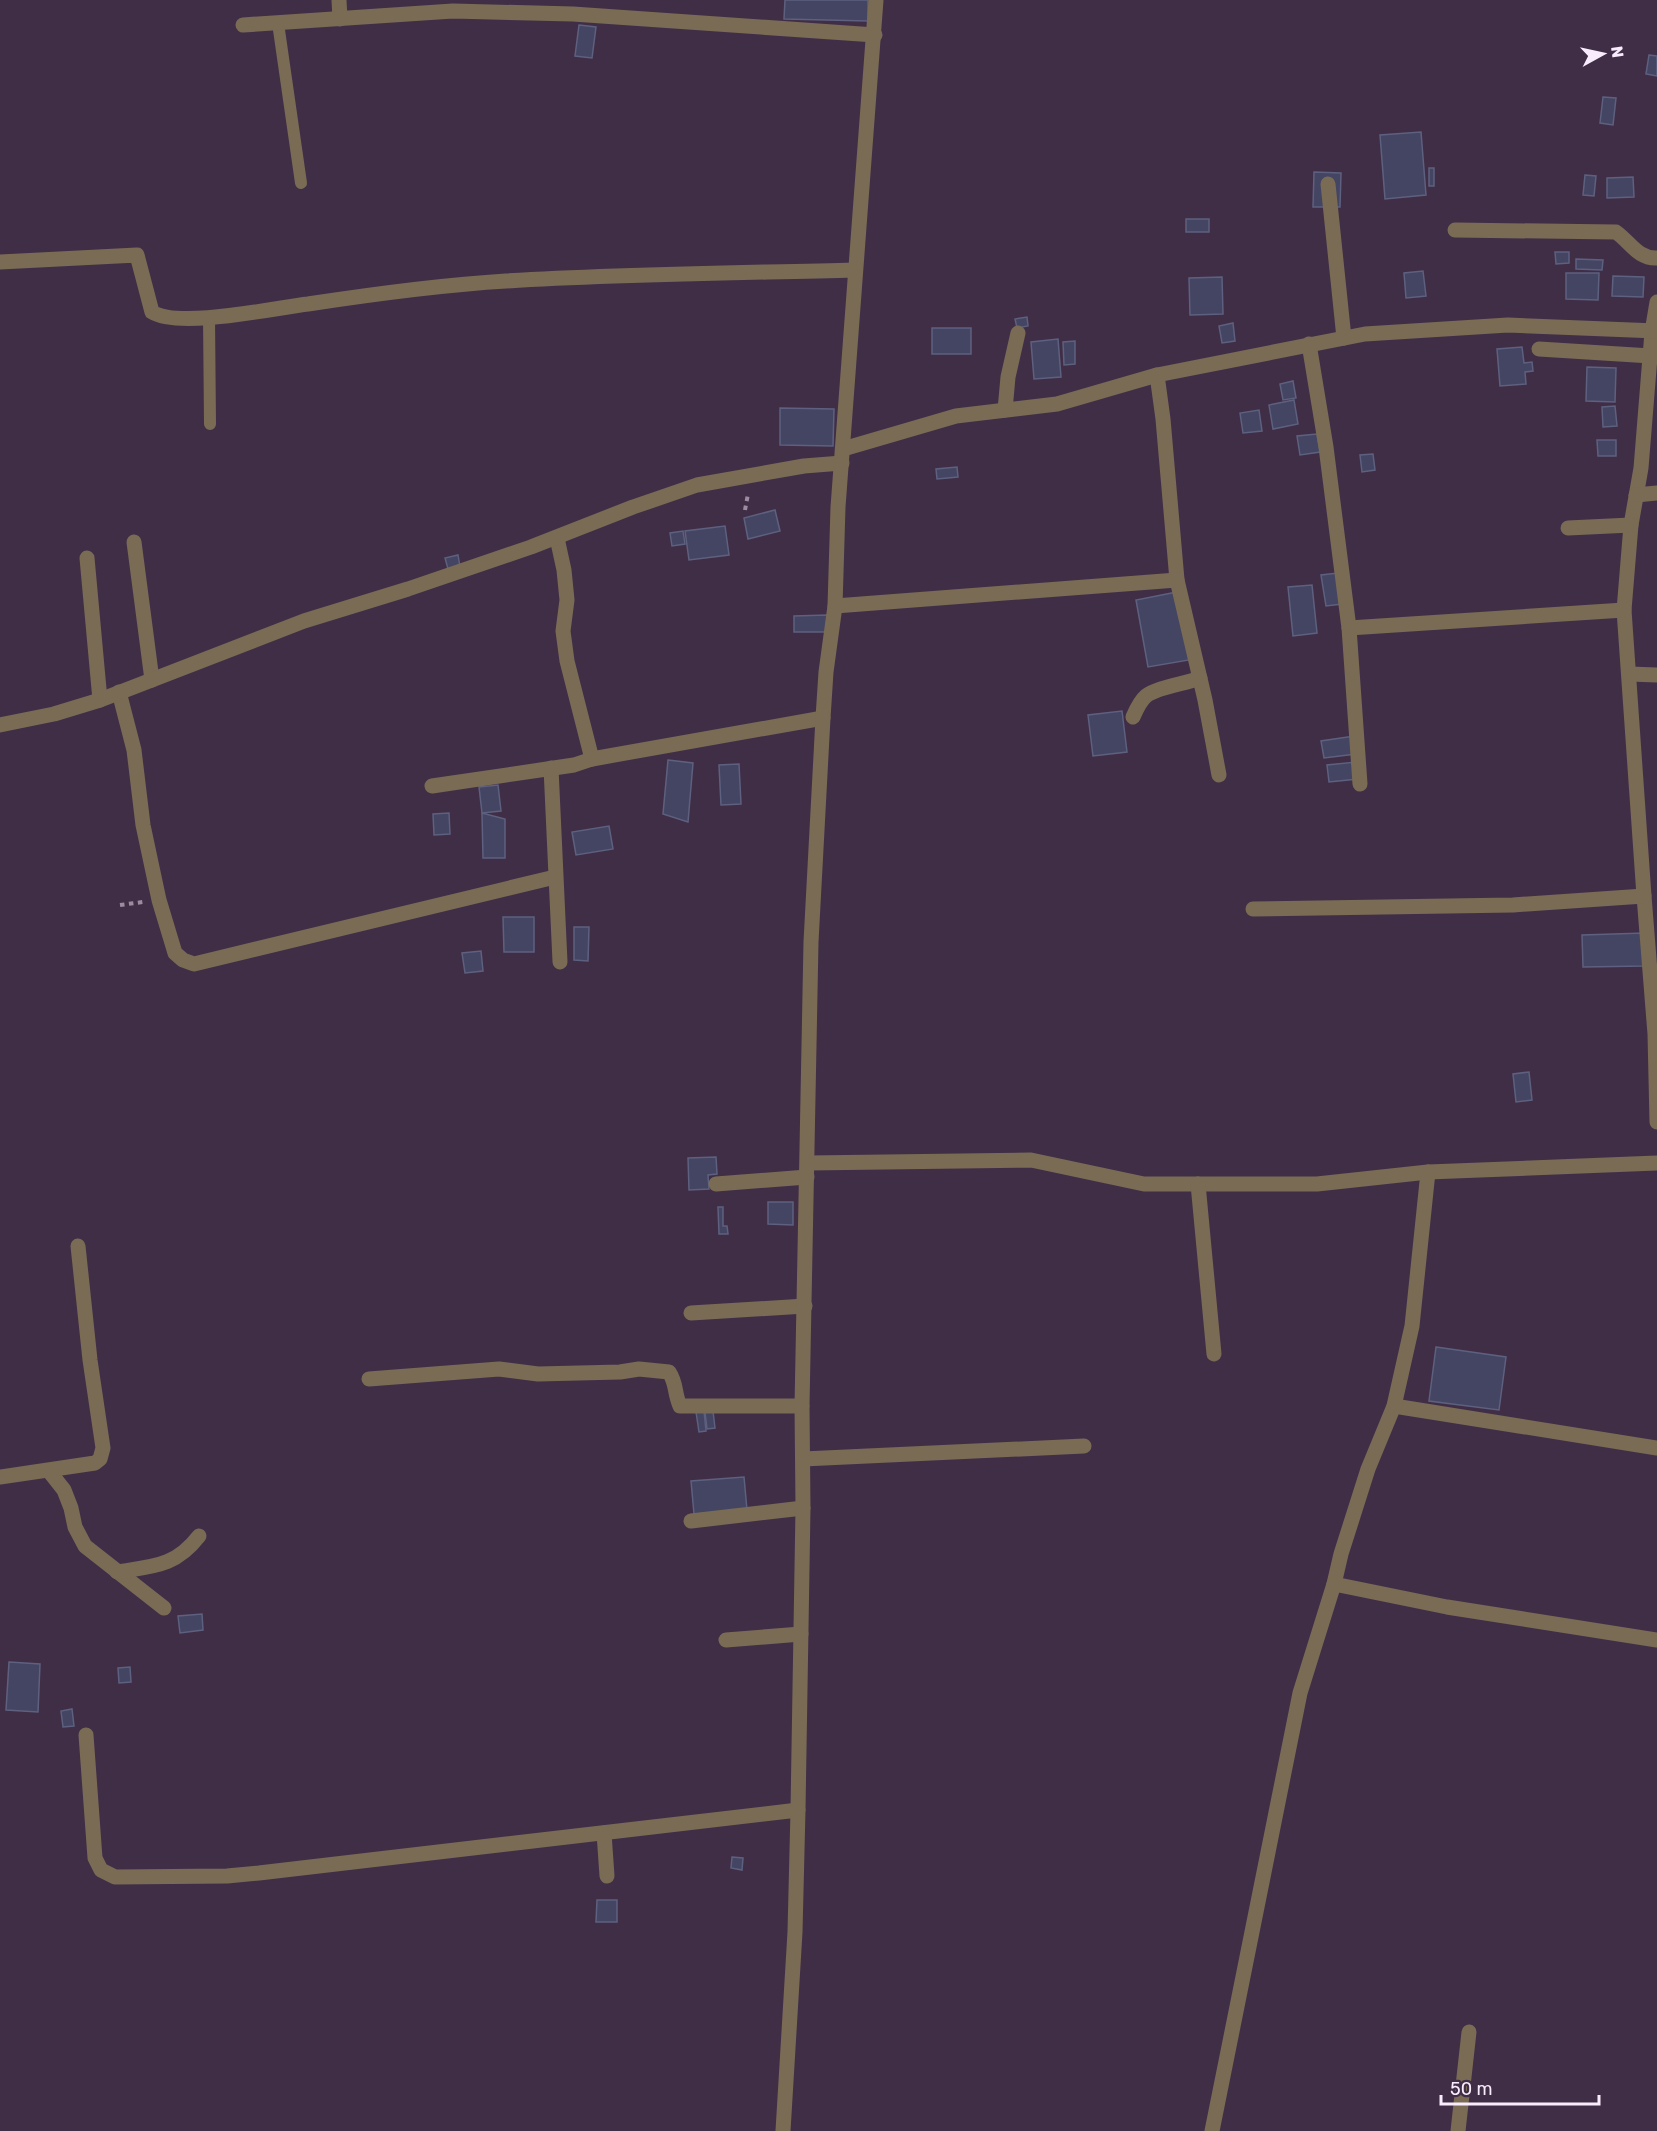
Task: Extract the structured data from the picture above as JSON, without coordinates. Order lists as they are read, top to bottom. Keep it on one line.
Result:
{"scale_bar":"50 m","north":"right"}
